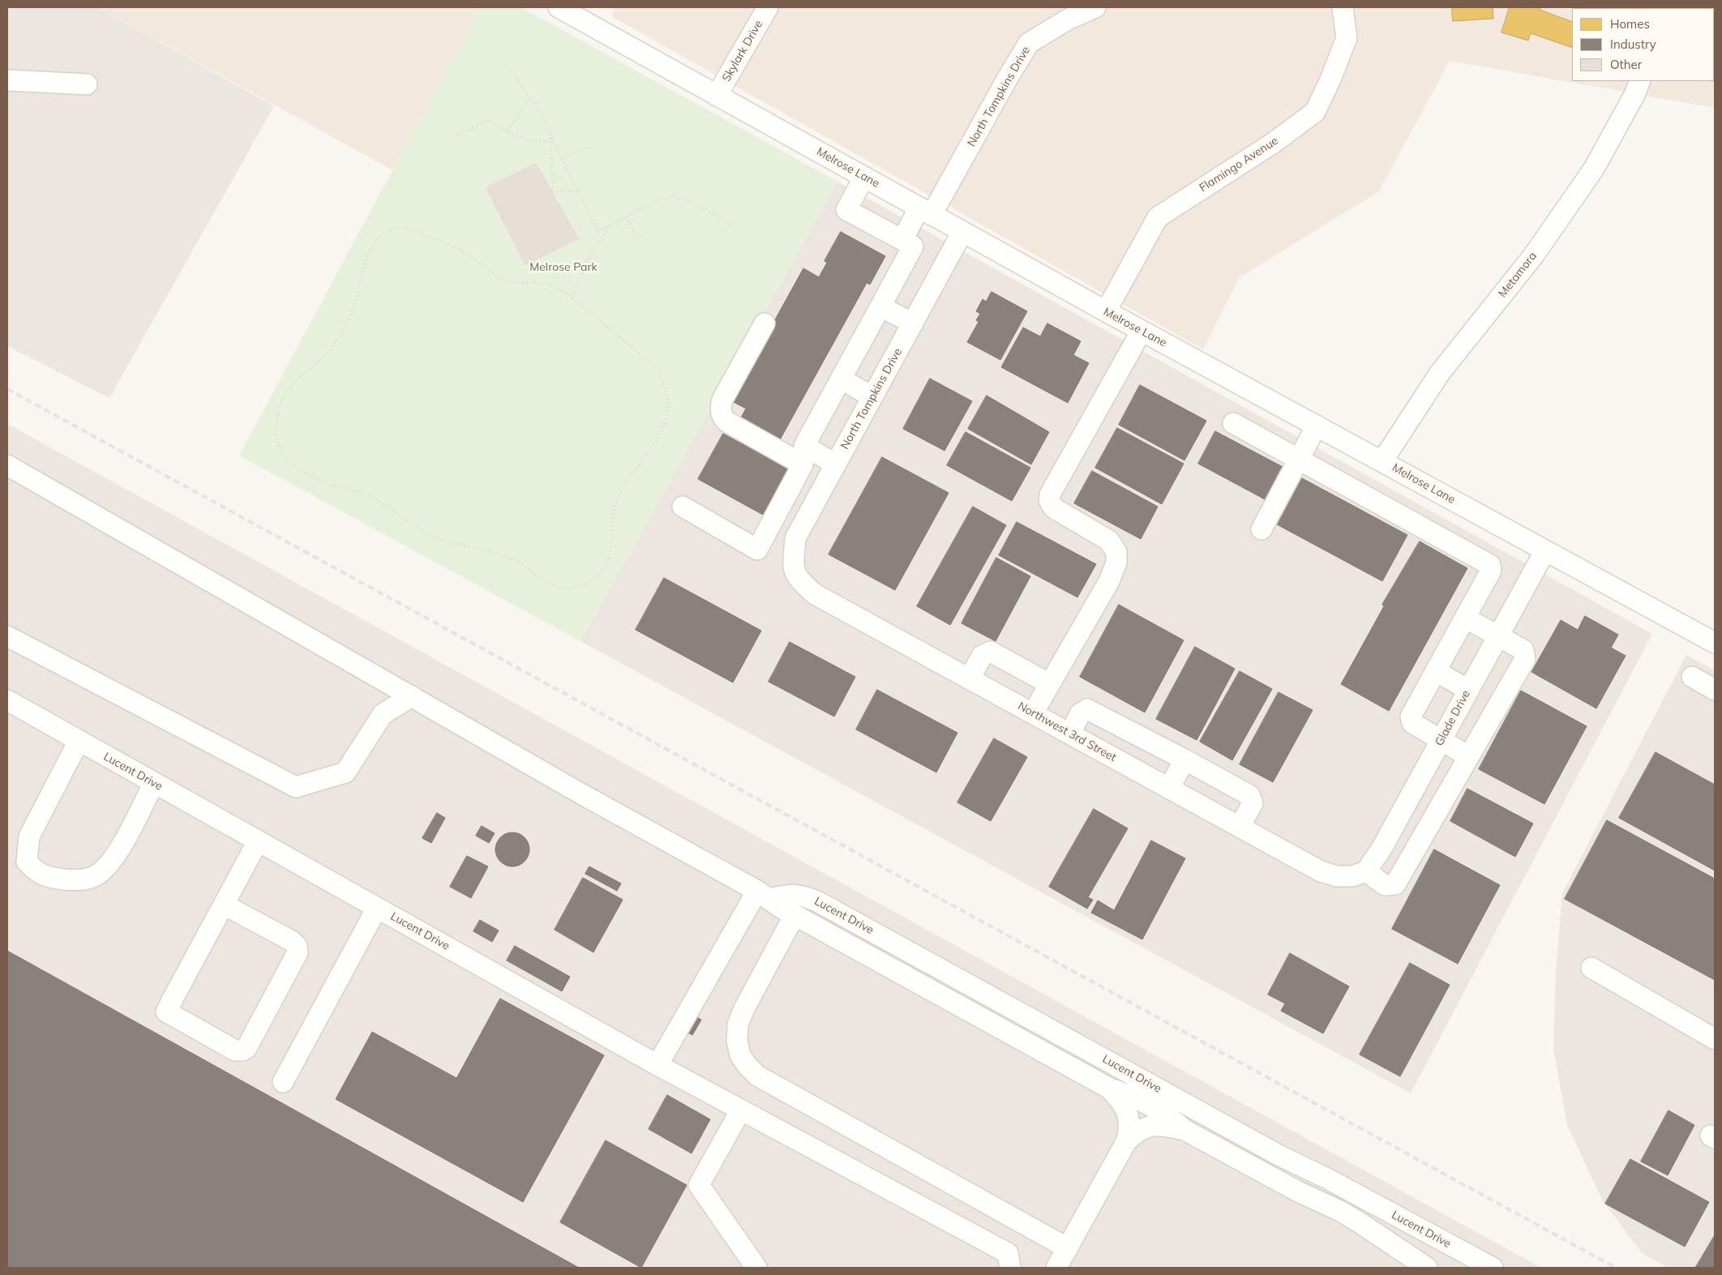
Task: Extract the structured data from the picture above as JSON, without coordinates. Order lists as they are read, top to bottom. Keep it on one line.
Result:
{"streets":{"street":["Skylark Drive","North Tompkins Drive","Flamingo Avenue","Melrose Lane","Metamora","Glade Drive","Northwest 3rd Street","Lucent Drive"]},"crossings":[["Skylark Drive","Melrose Lane"],["North Tompkins Drive","Melrose Lane"],["North Tompkins Drive","Northwest 3rd Street"],["Flamingo Avenue","Melrose Lane"],["Melrose Lane","Metamora"],["Melrose Lane","Glade Drive"],["Glade Drive","Northwest 3rd Street"]],"parks":["Melrose Park"],"legend":["Homes","Industry","Other"]}
